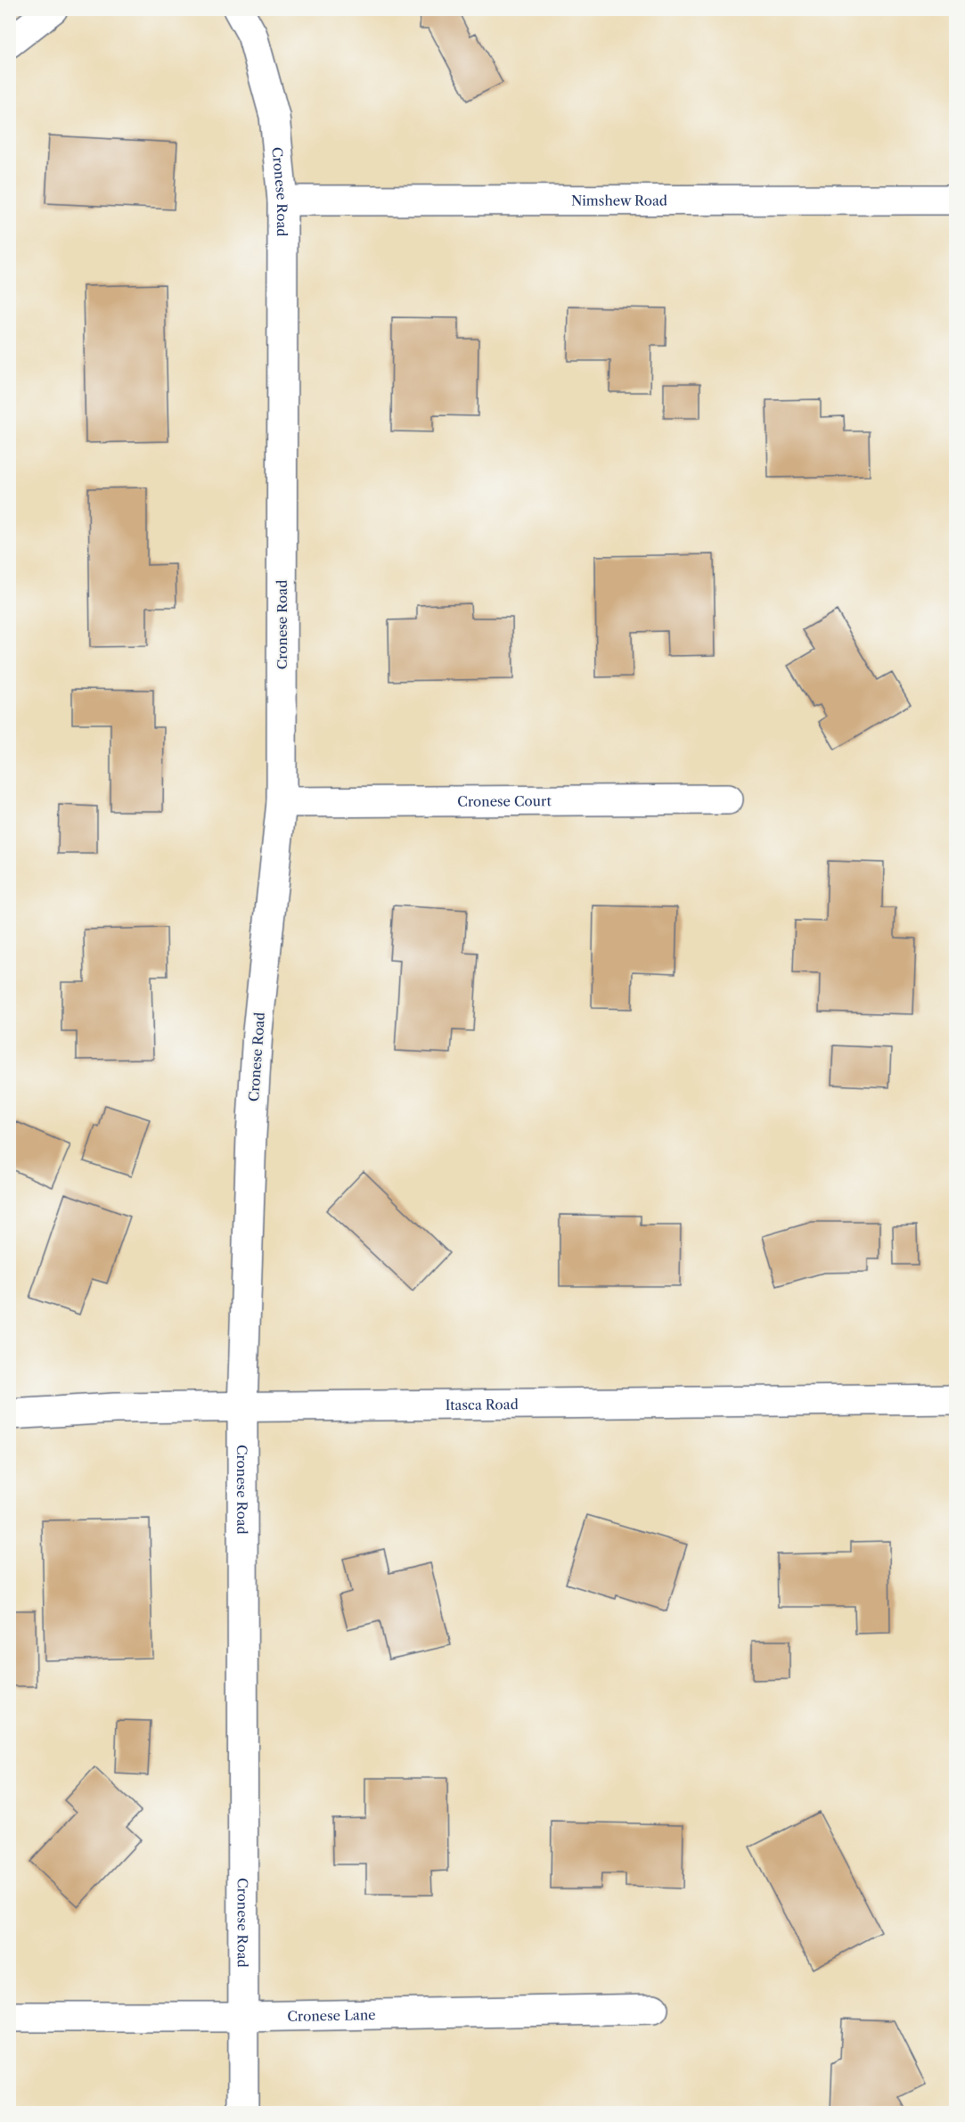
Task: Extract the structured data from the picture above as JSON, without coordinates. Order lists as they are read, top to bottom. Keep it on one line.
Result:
{"streets":{"street":["Cronese Road","Nimshew Road","Cronese Court","Itasca Road","Cronese Lane"]},"crossings":[["Cronese Road","Nimshew Road"],["Cronese Road","Cronese Court"],["Cronese Road","Itasca Road"],["Cronese Road","Cronese Lane"]]}
